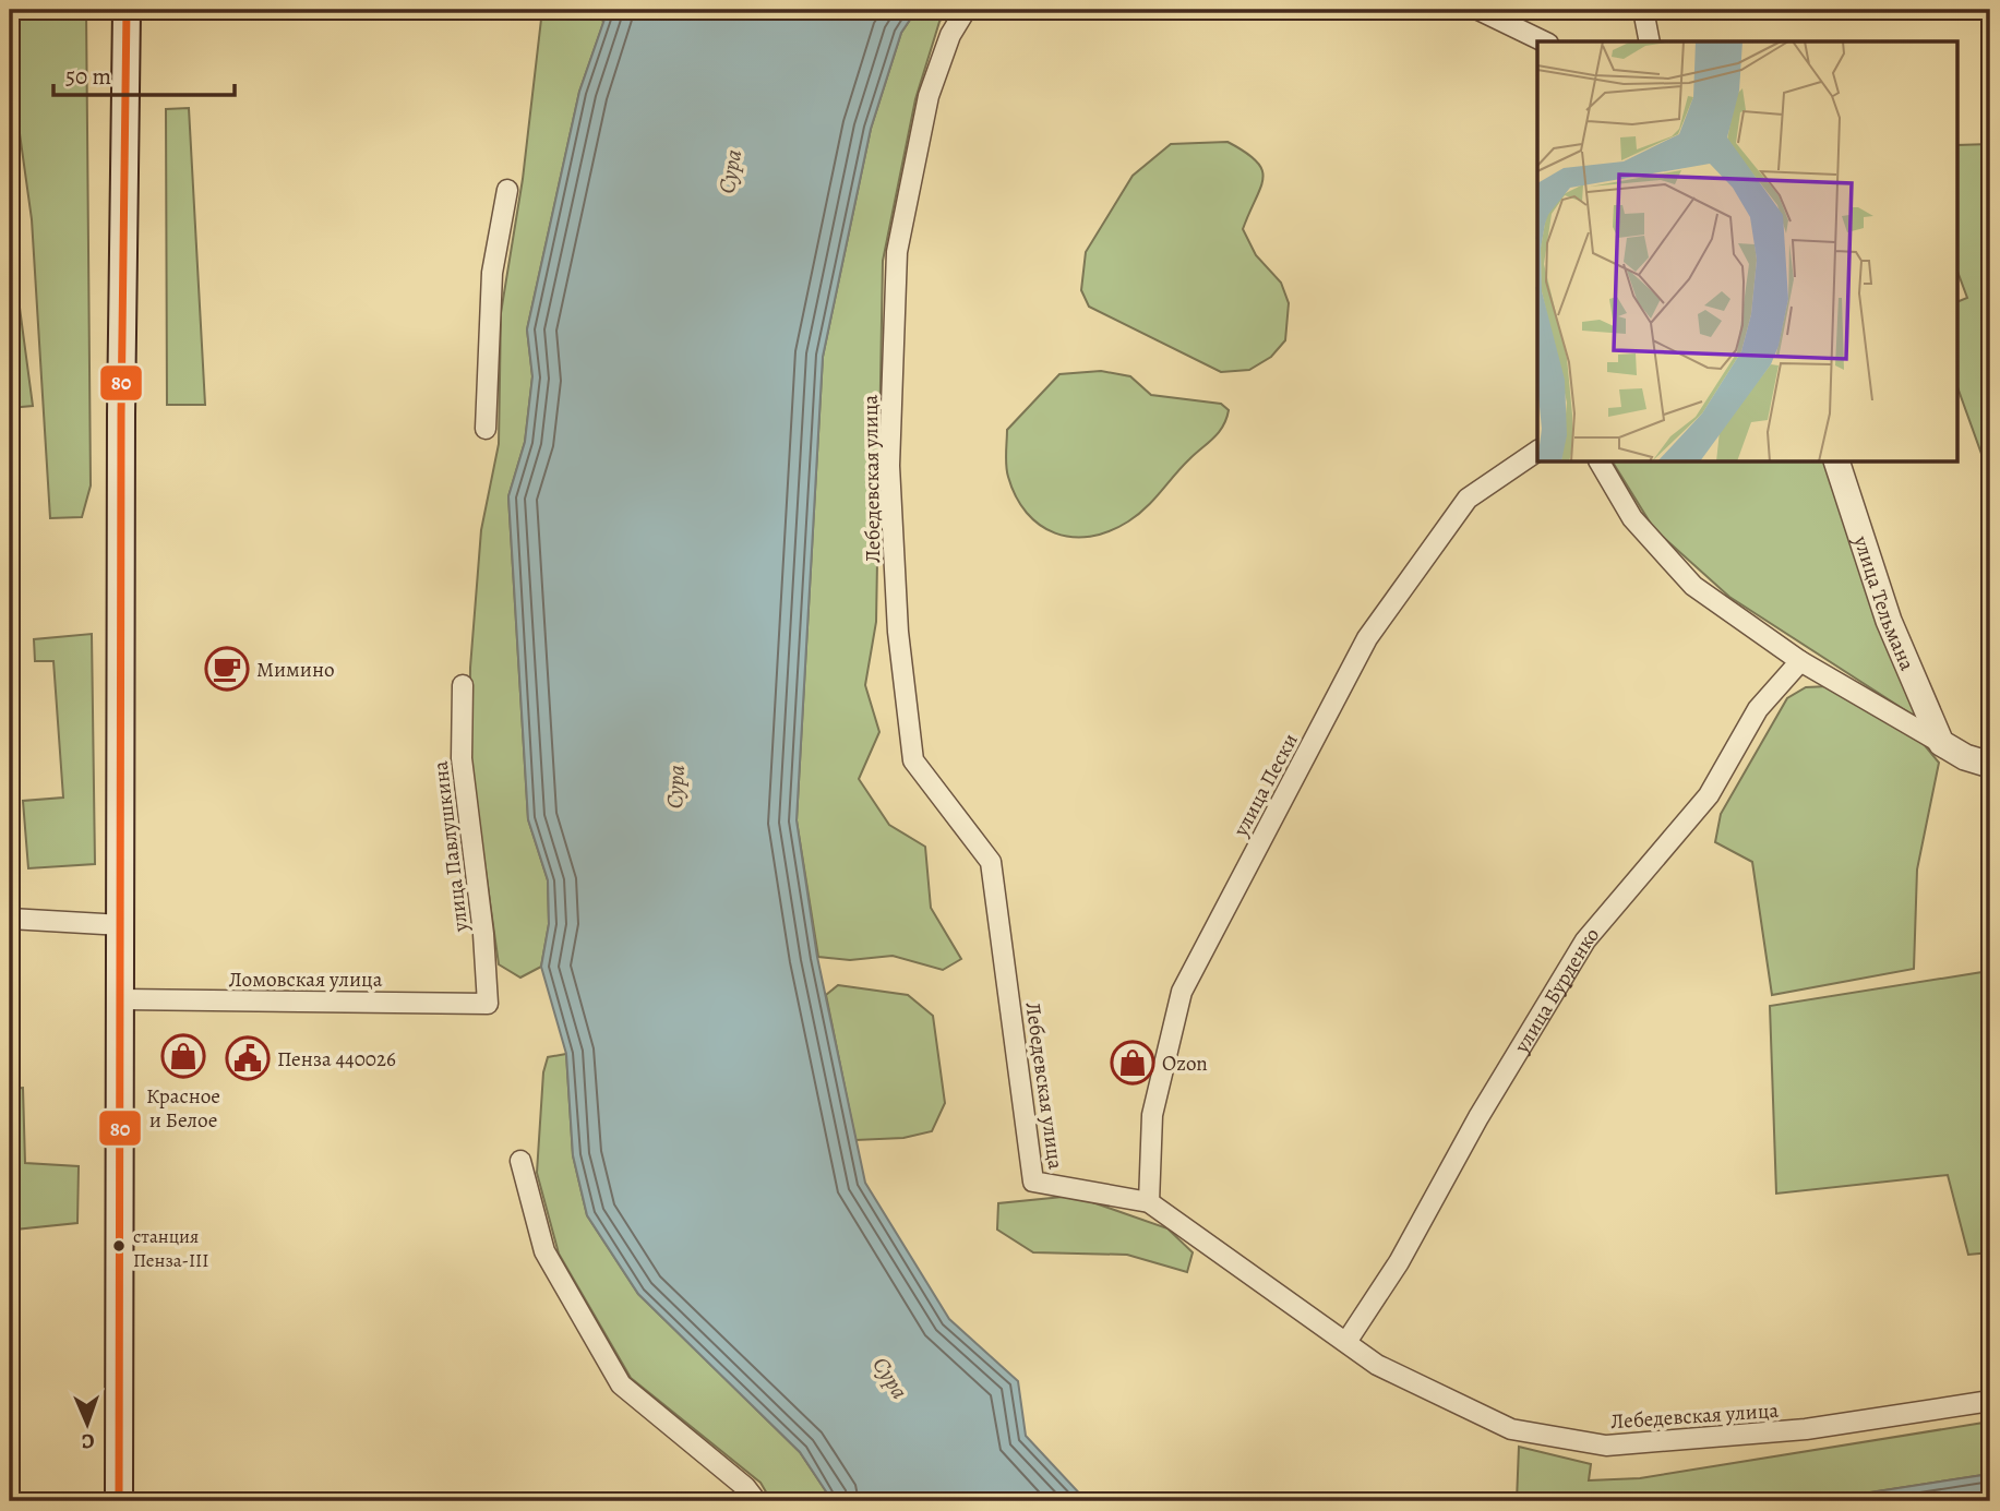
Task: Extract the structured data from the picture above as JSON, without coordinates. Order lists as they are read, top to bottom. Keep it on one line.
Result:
{"streets":{"street":["Лебедевская улица","улица Тельмана","улица Пески","улица Павлушкина","Ломовская улица","улица Бурденко"]},"crossings":[["Лебедевская улица","улица Пески"],["Лебедевская улица","улица Бурденко"],["улица Павлушкина","Ломовская улица"]],"water":["Сура"],"places":{"cafe":["Мимино"],"shop":["Красное и Белое","Ozon"],"public building":["Пенза 440026"],"other":["станция Пенза-III"]},"lines":["transit line 80"],"scale_bar":"50 m","north":"bottom"}
